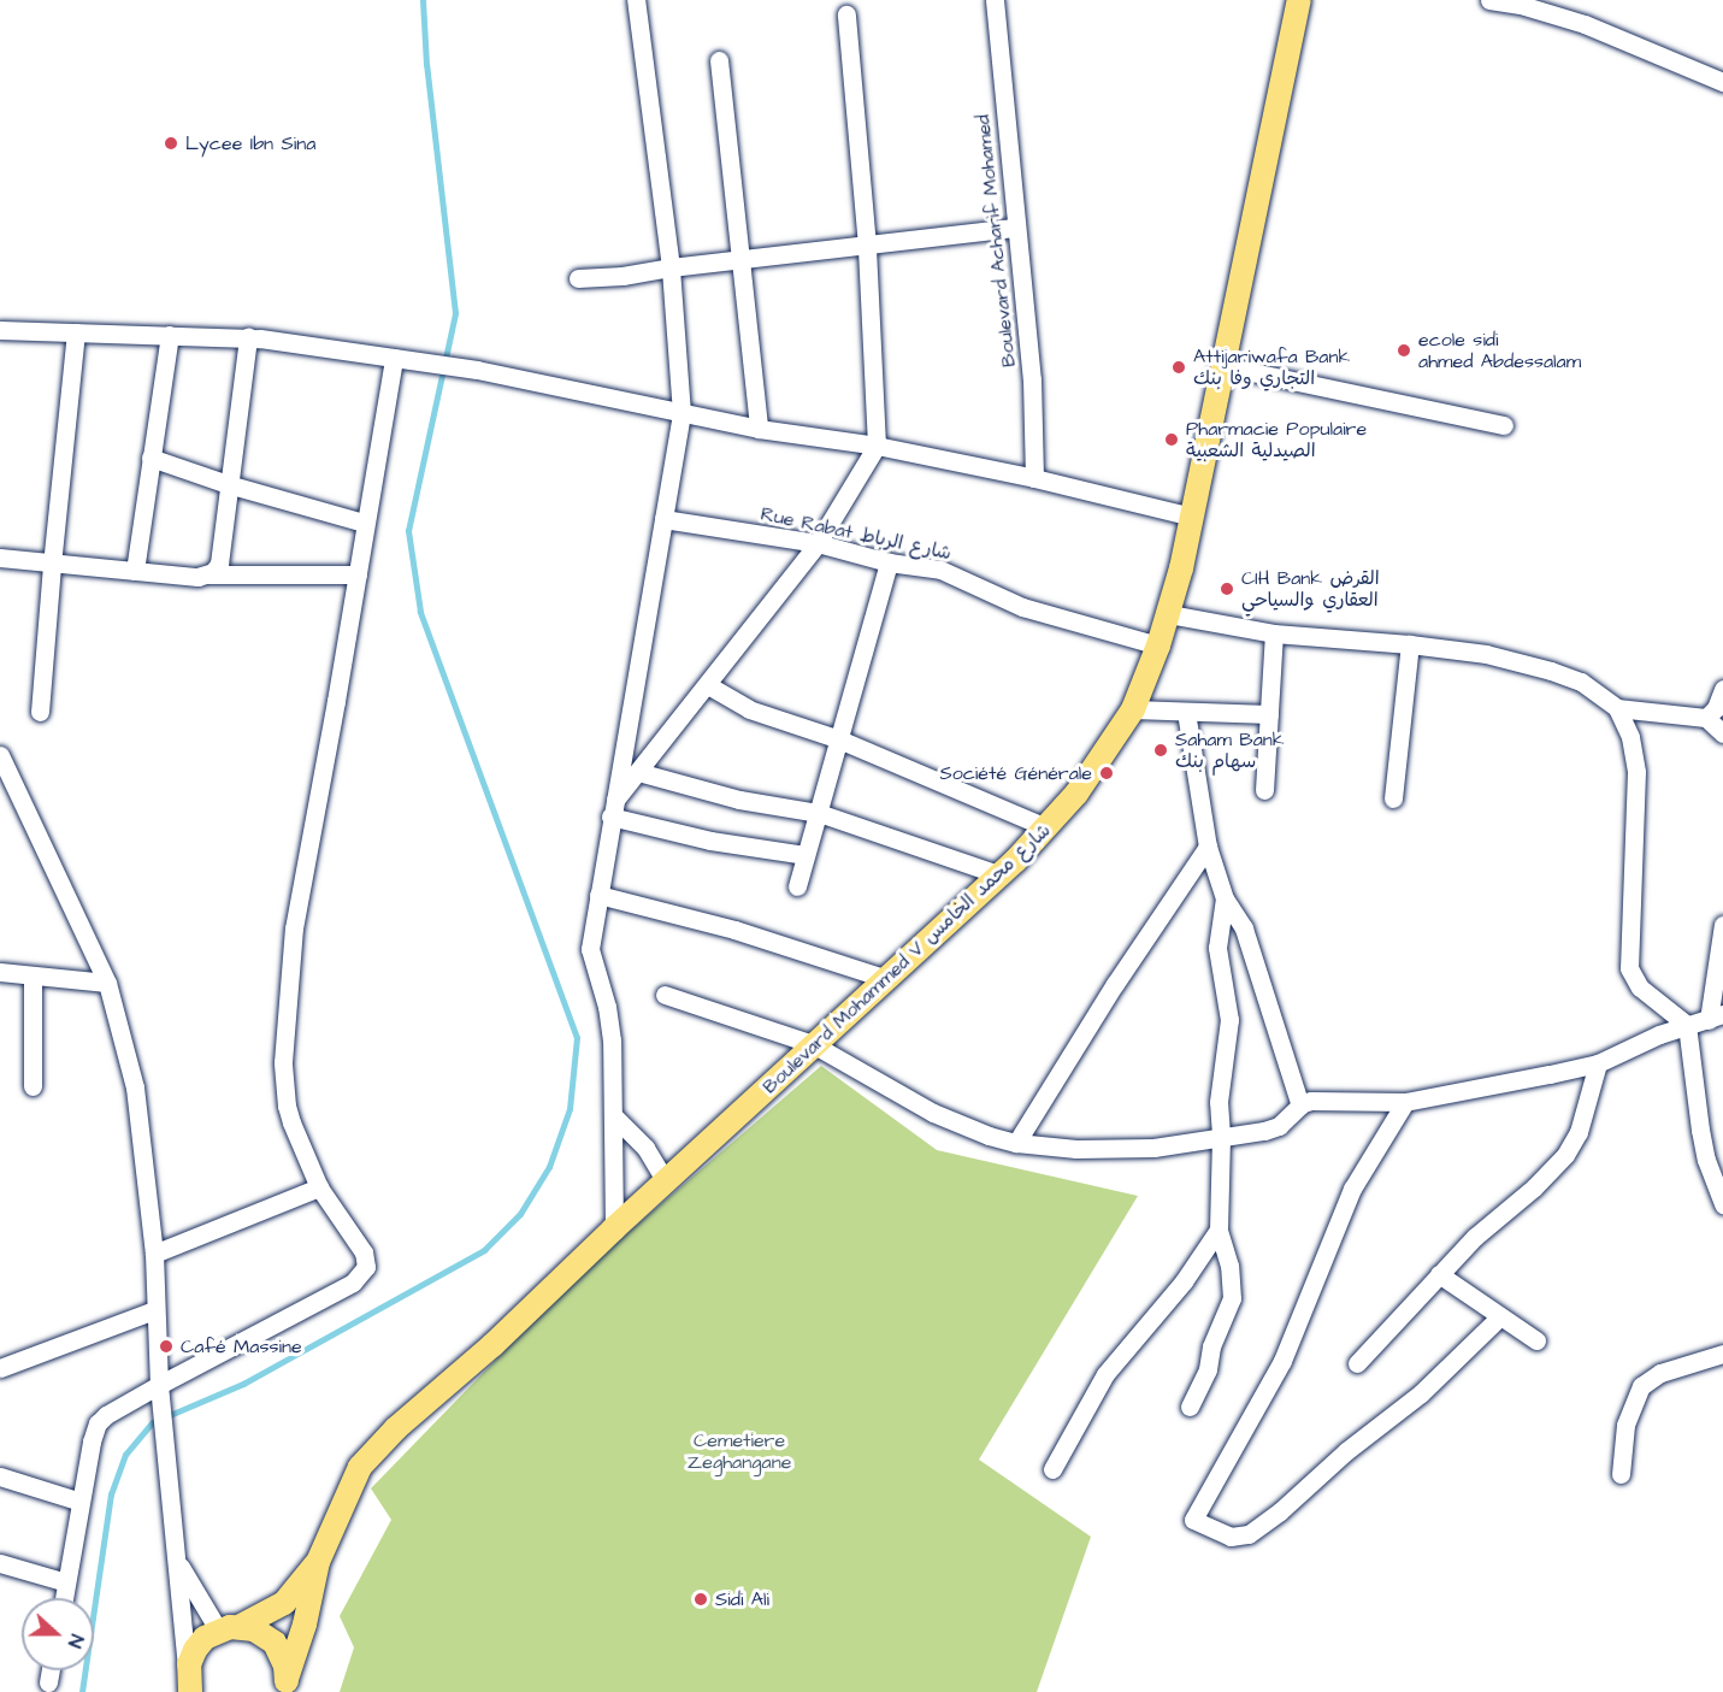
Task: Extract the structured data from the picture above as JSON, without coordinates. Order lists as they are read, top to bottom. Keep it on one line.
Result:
{"streets":{"main road":["Boulevard Mohammed V شارع محمد الخامس"],"street":["Boulevard Acharif Mohamed","Rue Rabat شارع الرباط"]},"crossings":[["Rue Rabat شارع الرباط","Boulevard Mohammed V شارع محمد الخامس"]],"parks":["Cemetiere Zeghangane"],"places":["Lycee Ibn Sina","ecole sidi ahmed Abdessalam","Attijariwafa Bank التجاري وفا بنك","Pharmacie Populaire الصيدلية الشعبية","CIH Bank القرض العقاري والسياحي","Saham Bank سهام بنك","Société Générale","Café Massine","Sidi Ali"],"north":"right"}
